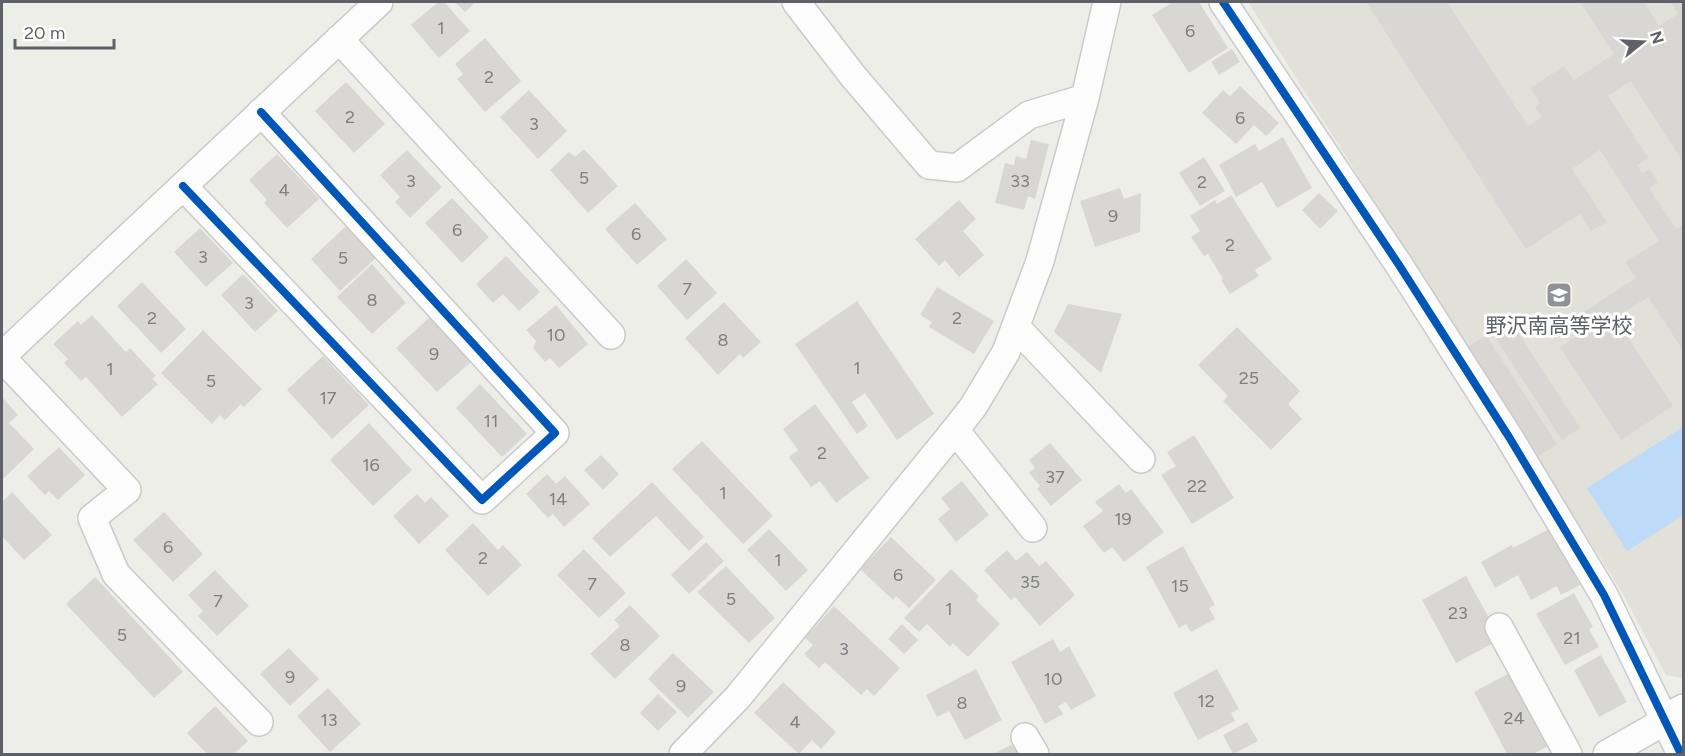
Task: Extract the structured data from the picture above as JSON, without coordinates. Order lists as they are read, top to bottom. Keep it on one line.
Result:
{"places":{"school or university":["野沢南高等学校"]},"house_numbers":["1","6","2","2","6","3","5","3","33","2","4","9","6","6","2","3","5","7","8","3","2","2","10","8","9","1","1","25","5","17","11","2","16","37","22","1","14","19","6","2","1","6","35","7","15","5","7","1","23","5","21","8","3","9","10","9","12","8","24","13","4"],"scale_bar":"20 m","north":"right"}
